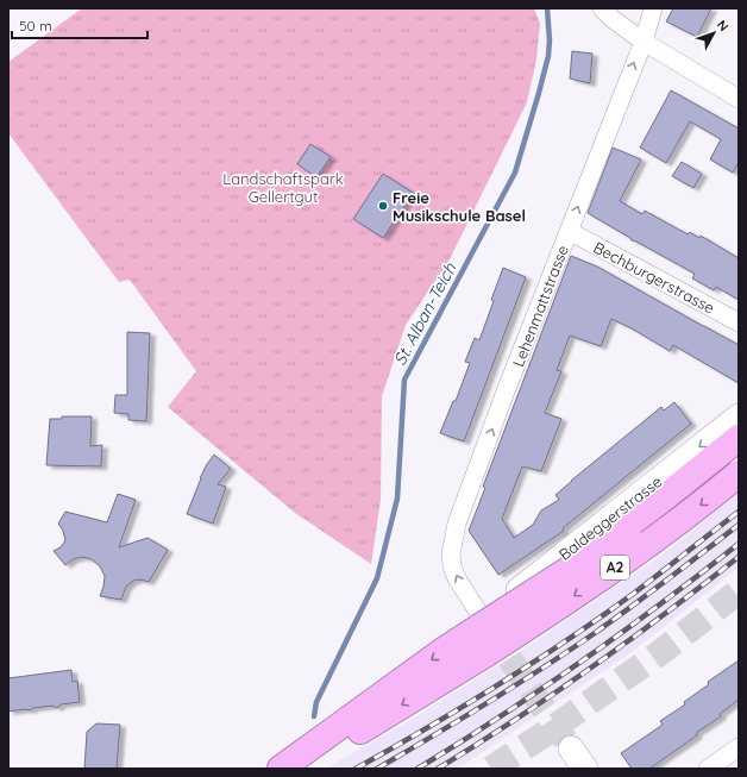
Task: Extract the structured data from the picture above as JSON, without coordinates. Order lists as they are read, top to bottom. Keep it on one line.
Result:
{"streets":{"highway":["A2"],"street":["Bechburgerstrasse","Lehenmattstrasse","Baldeggerstrasse"]},"crossings":[["Bechburgerstrasse","Lehenmattstrasse"],["Lehenmattstrasse","Baldeggerstrasse"],["Lehenmattstrasse","A2"],["Baldeggerstrasse","A2"]],"one_way":["Lehenmattstrasse","Baldeggerstrasse"],"water":["St. Alban-Teich"],"parks":["Landschaftspark Gellertgut"],"places":["Freie Musikschule Basel"],"scale_bar":"50 m","north":"top right"}
